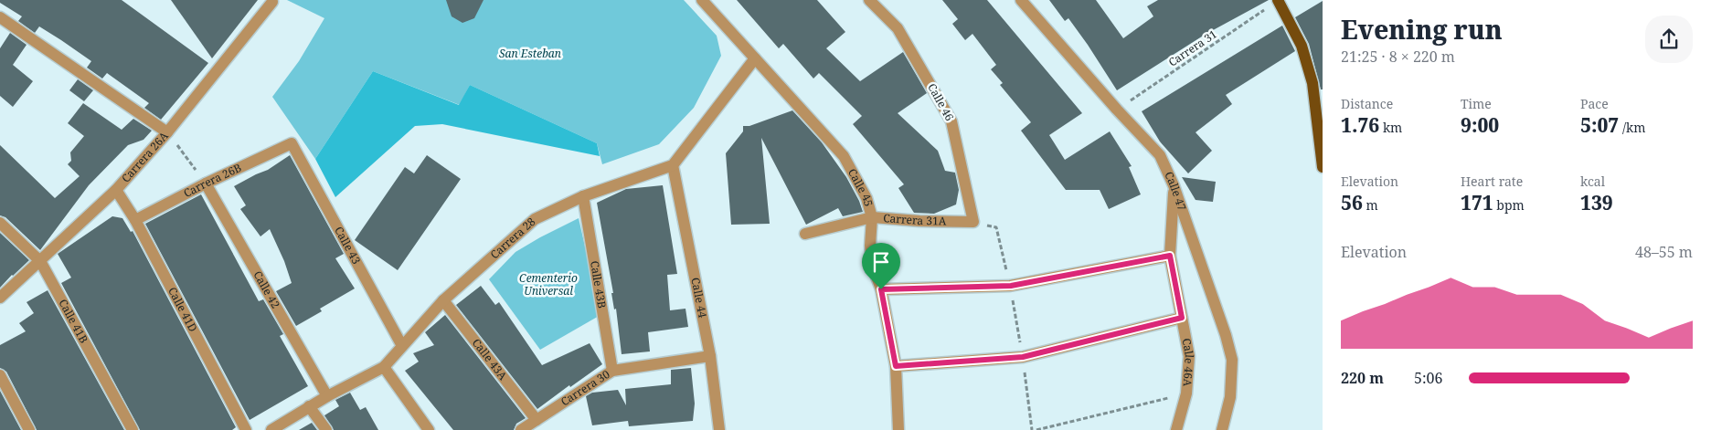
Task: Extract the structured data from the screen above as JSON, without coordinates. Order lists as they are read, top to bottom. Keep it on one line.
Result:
{"streets":{"street":["Calle 46","Carrera 26A","Carrera 26B","Calle 45","Calle 47","Carrera 31A","Carrera 28","Calle 43","Calle 43B","Calle 42","Calle 44","Calle 41D","Calle 41B","Calle 43A","Calle 46A","Carrera 30"],"path":["Carrera 31"]},"crossings":[["Carrera 31","Calle 47"],["Calle 46","Carrera 31A"],["Carrera 26A","Calle 41D"],["Carrera 26A","Calle 41B"],["Carrera 26B","Calle 43"],["Carrera 26B","Calle 42"],["Carrera 26B","Calle 41D"],["Calle 45","Carrera 31A"],["Calle 47","Calle 46A"],["Carrera 28","Calle 43"],["Carrera 28","Calle 43B"],["Carrera 28","Calle 42"],["Carrera 28","Calle 44"],["Carrera 28","Calle 43A"],["Calle 43B","Carrera 30"],["Calle 44","Carrera 30"],["Calle 43A","Carrera 30"]],"parks":["San Esteban","Cementerio Universal"],"page":{"heading":["Evening run","21:25 · 8 × 220 m"],"stats":[["Distance","1.76 km"],["Time","9:00"],["Pace","5:07 /km"],["Elevation","56 m"],["Heart rate","171 bpm"],["kcal","139"]],"chart":["Elevation","48–55 m"],"list":[{"name":"220 m","note":"5:06"}]}}
